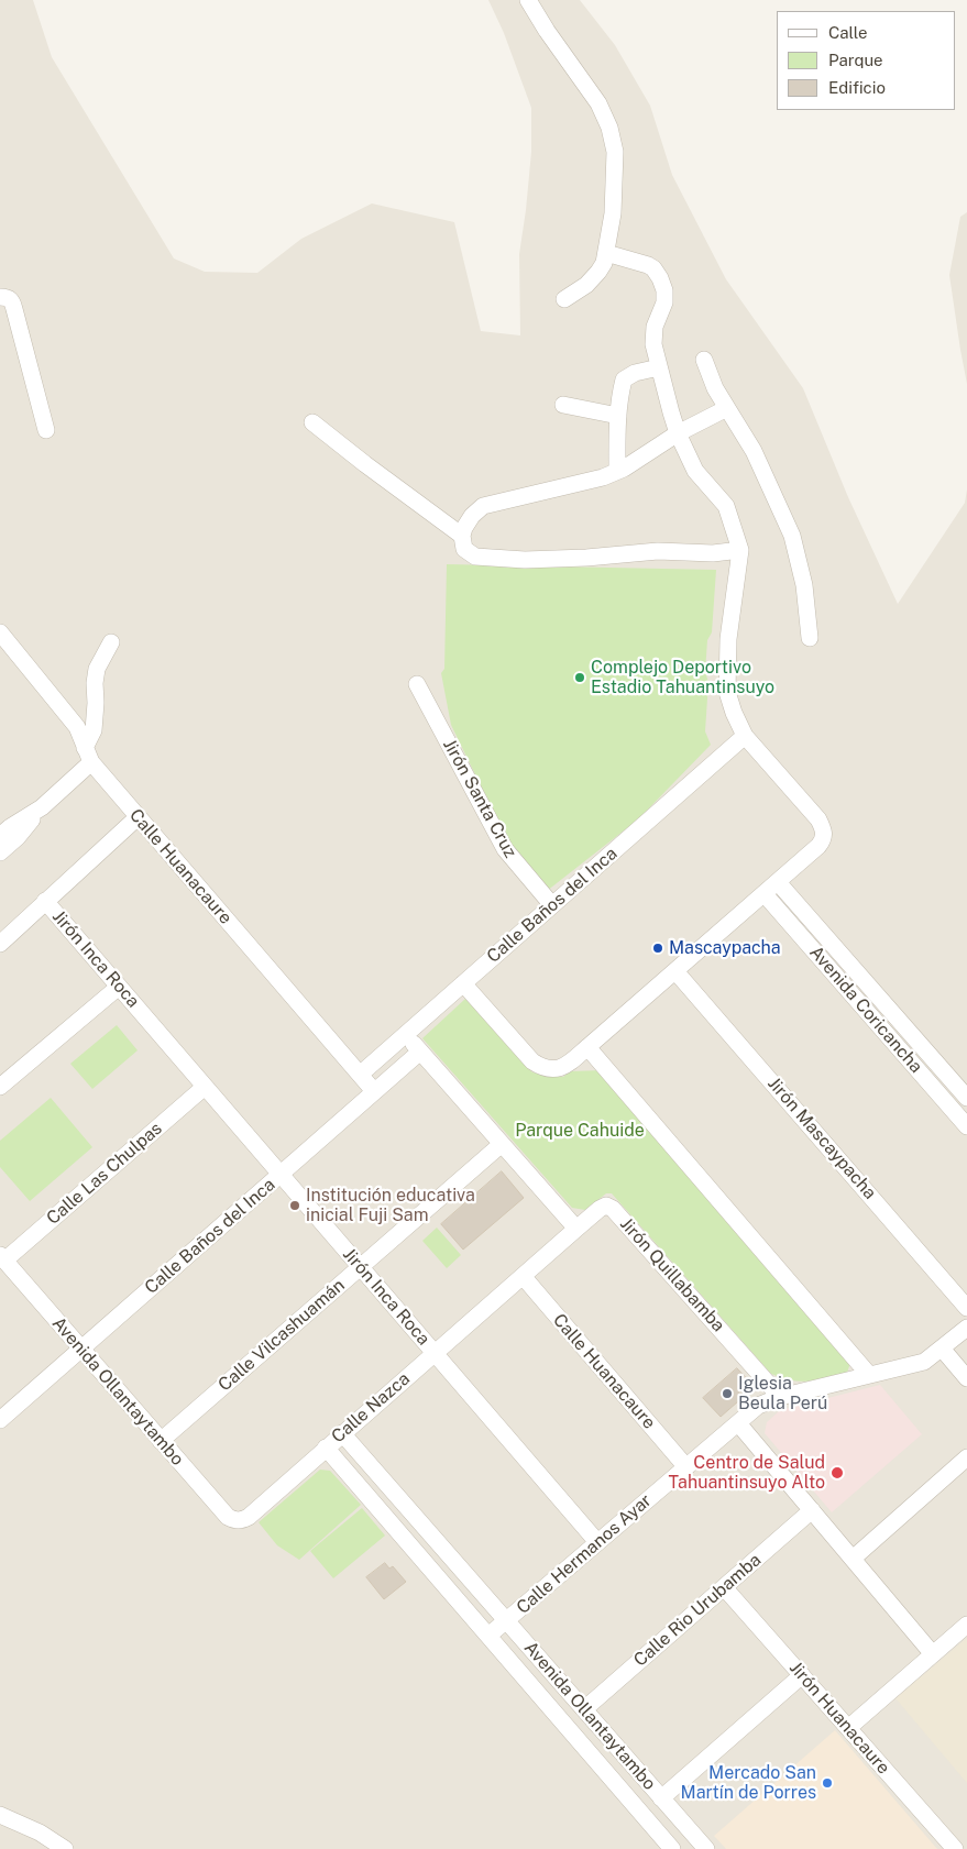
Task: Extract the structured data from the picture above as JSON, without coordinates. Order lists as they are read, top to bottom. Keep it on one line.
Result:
{"streets":{"street":["Jirón Santa Cruz","Calle Huanacaure","Calle Baños del Inca","Jirón Inca Roca","Avenida Coricancha","Jirón Mascaypacha","Calle Las Chulpas","Jirón Quillabamba","Calle Vilcashuamán","Avenida Ollantaytambo","Calle Nazca","Calle Hermanos Ayar","Calle Rio Urubamba","Jirón Huanacaure"]},"crossings":[["Jirón Santa Cruz","Calle Baños del Inca"],["Calle Huanacaure","Calle Baños del Inca"],["Calle Huanacaure","Calle Nazca"],["Calle Huanacaure","Calle Hermanos Ayar"],["Calle Baños del Inca","Jirón Inca Roca"],["Calle Baños del Inca","Avenida Ollantaytambo"],["Jirón Inca Roca","Calle Las Chulpas"],["Jirón Inca Roca","Calle Vilcashuamán"],["Jirón Inca Roca","Calle Nazca"],["Jirón Inca Roca","Calle Hermanos Ayar"],["Calle Las Chulpas","Avenida Ollantaytambo"],["Jirón Quillabamba","Calle Nazca"],["Jirón Quillabamba","Calle Hermanos Ayar"],["Calle Vilcashuamán","Avenida Ollantaytambo"],["Avenida Ollantaytambo","Calle Nazca"],["Avenida Ollantaytambo","Calle Hermanos Ayar"],["Avenida Ollantaytambo","Calle Rio Urubamba"],["Calle Rio Urubamba","Jirón Huanacaure"]],"parks":["Parque Cahuide"],"places":["Complejo Deportivo Estadio Tahuantinsuyo","Mascaypacha","Institución educativa inicial Fuji Sam","Iglesia Beula Perú","Centro de Salud Tahuantinsuyo Alto","Mercado San Martín de Porres"],"legend":["Calle","Parque","Edificio"]}
